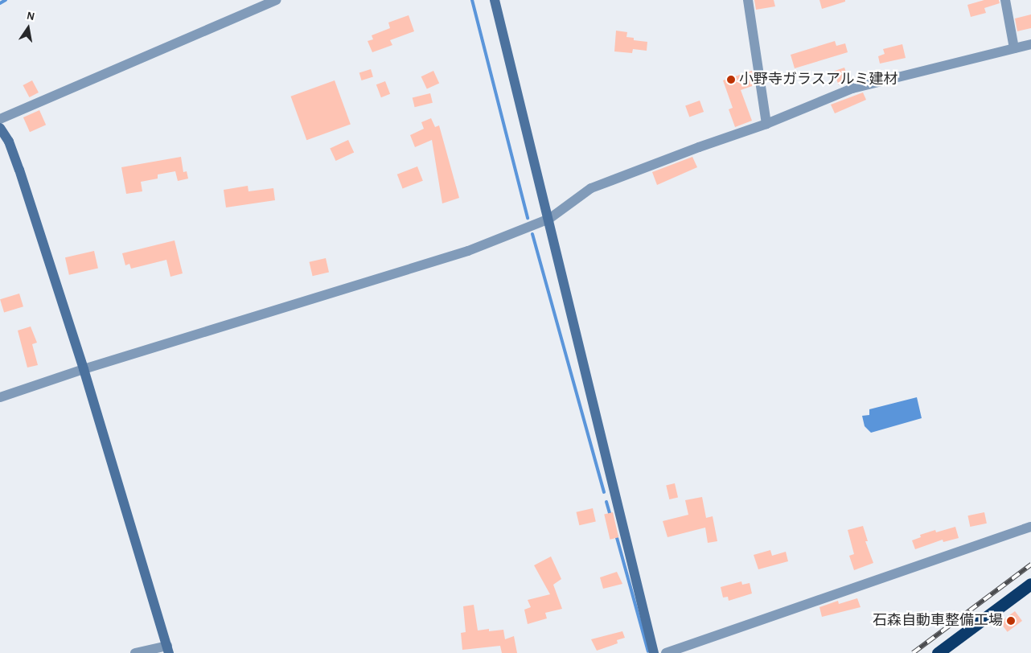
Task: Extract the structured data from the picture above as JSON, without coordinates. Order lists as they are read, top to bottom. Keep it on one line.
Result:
{"places":["小野寺ガラスアルミ建材","石森自動車整備工場"],"north":"top"}
